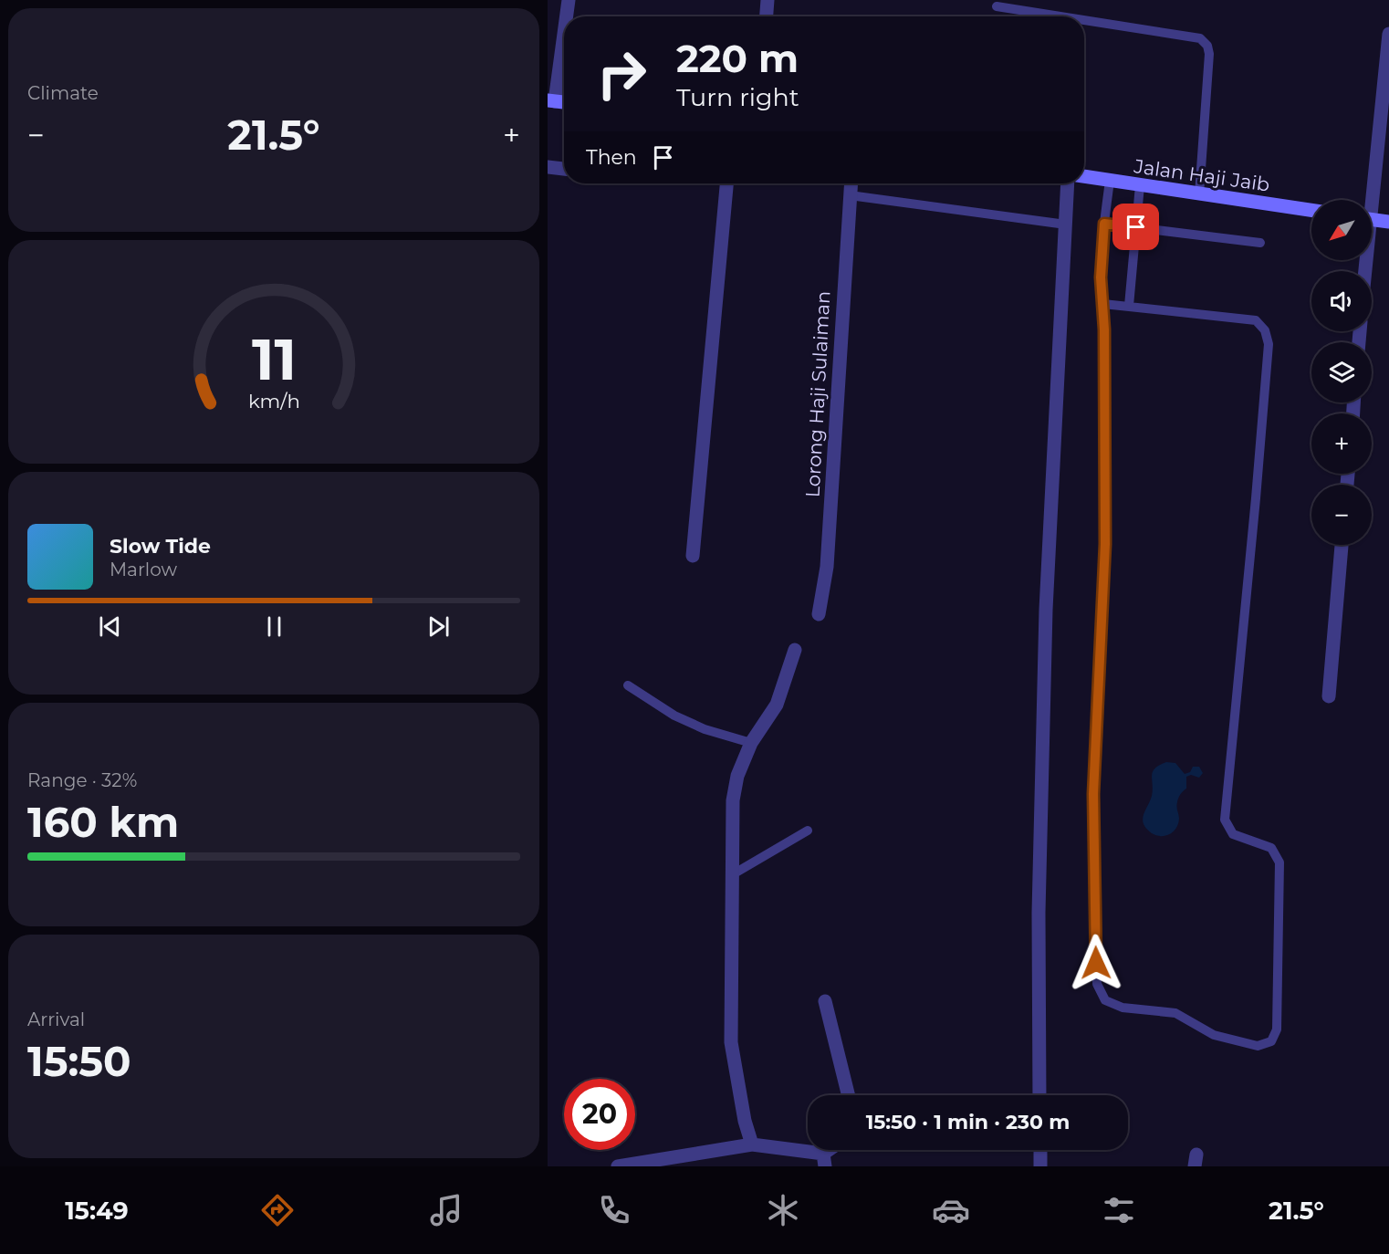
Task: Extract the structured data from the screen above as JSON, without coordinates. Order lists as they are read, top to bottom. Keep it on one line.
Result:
{"streets":{"street":["Jalan Haji Jaib","Lorong Haji Sulaiman"]},"north":"bottom left","page":{"tile":["Climate",["Range · 32%","160 km"],["Arrival","15:50"]],"turn":["220 m","Turn right"],"heat":["−","21.5°","+"],"then":"Then","map_buttons":["+","−"],"song":["Slow Tide","Marlow"],"limit":"20","trip":"15:50 · 1 min · 230 m","tabs":["15:49","21.5°"],"gauge":["11","km/h"]}}
